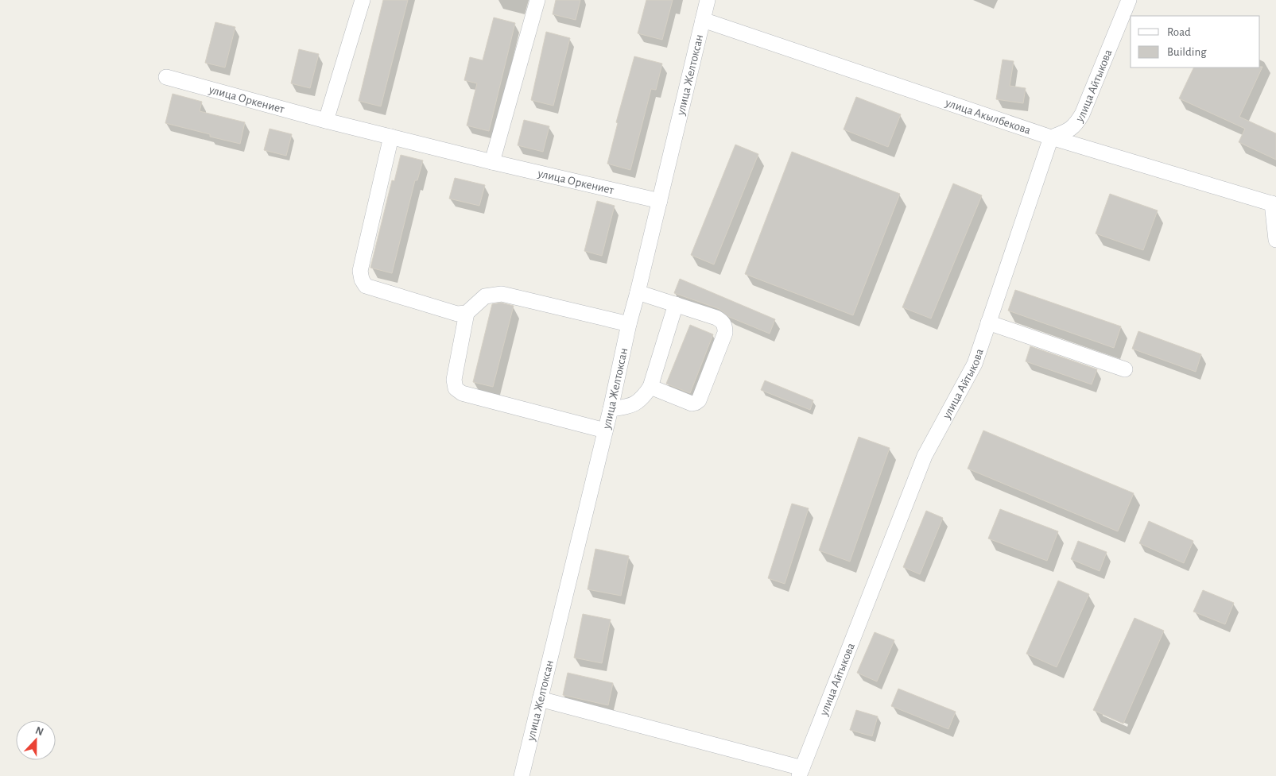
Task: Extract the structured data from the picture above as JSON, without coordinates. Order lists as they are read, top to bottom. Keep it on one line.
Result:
{"streets":{"street":["улица Желтоксан","улица Айтыкова","улица Оркениет","улица Акылбекова"]},"crossings":[["улица Желтоксан","улица Оркениет"],["улица Желтоксан","улица Акылбекова"],["улица Айтыкова","улица Акылбекова"]],"legend":["Road","Building"],"north":"top"}
